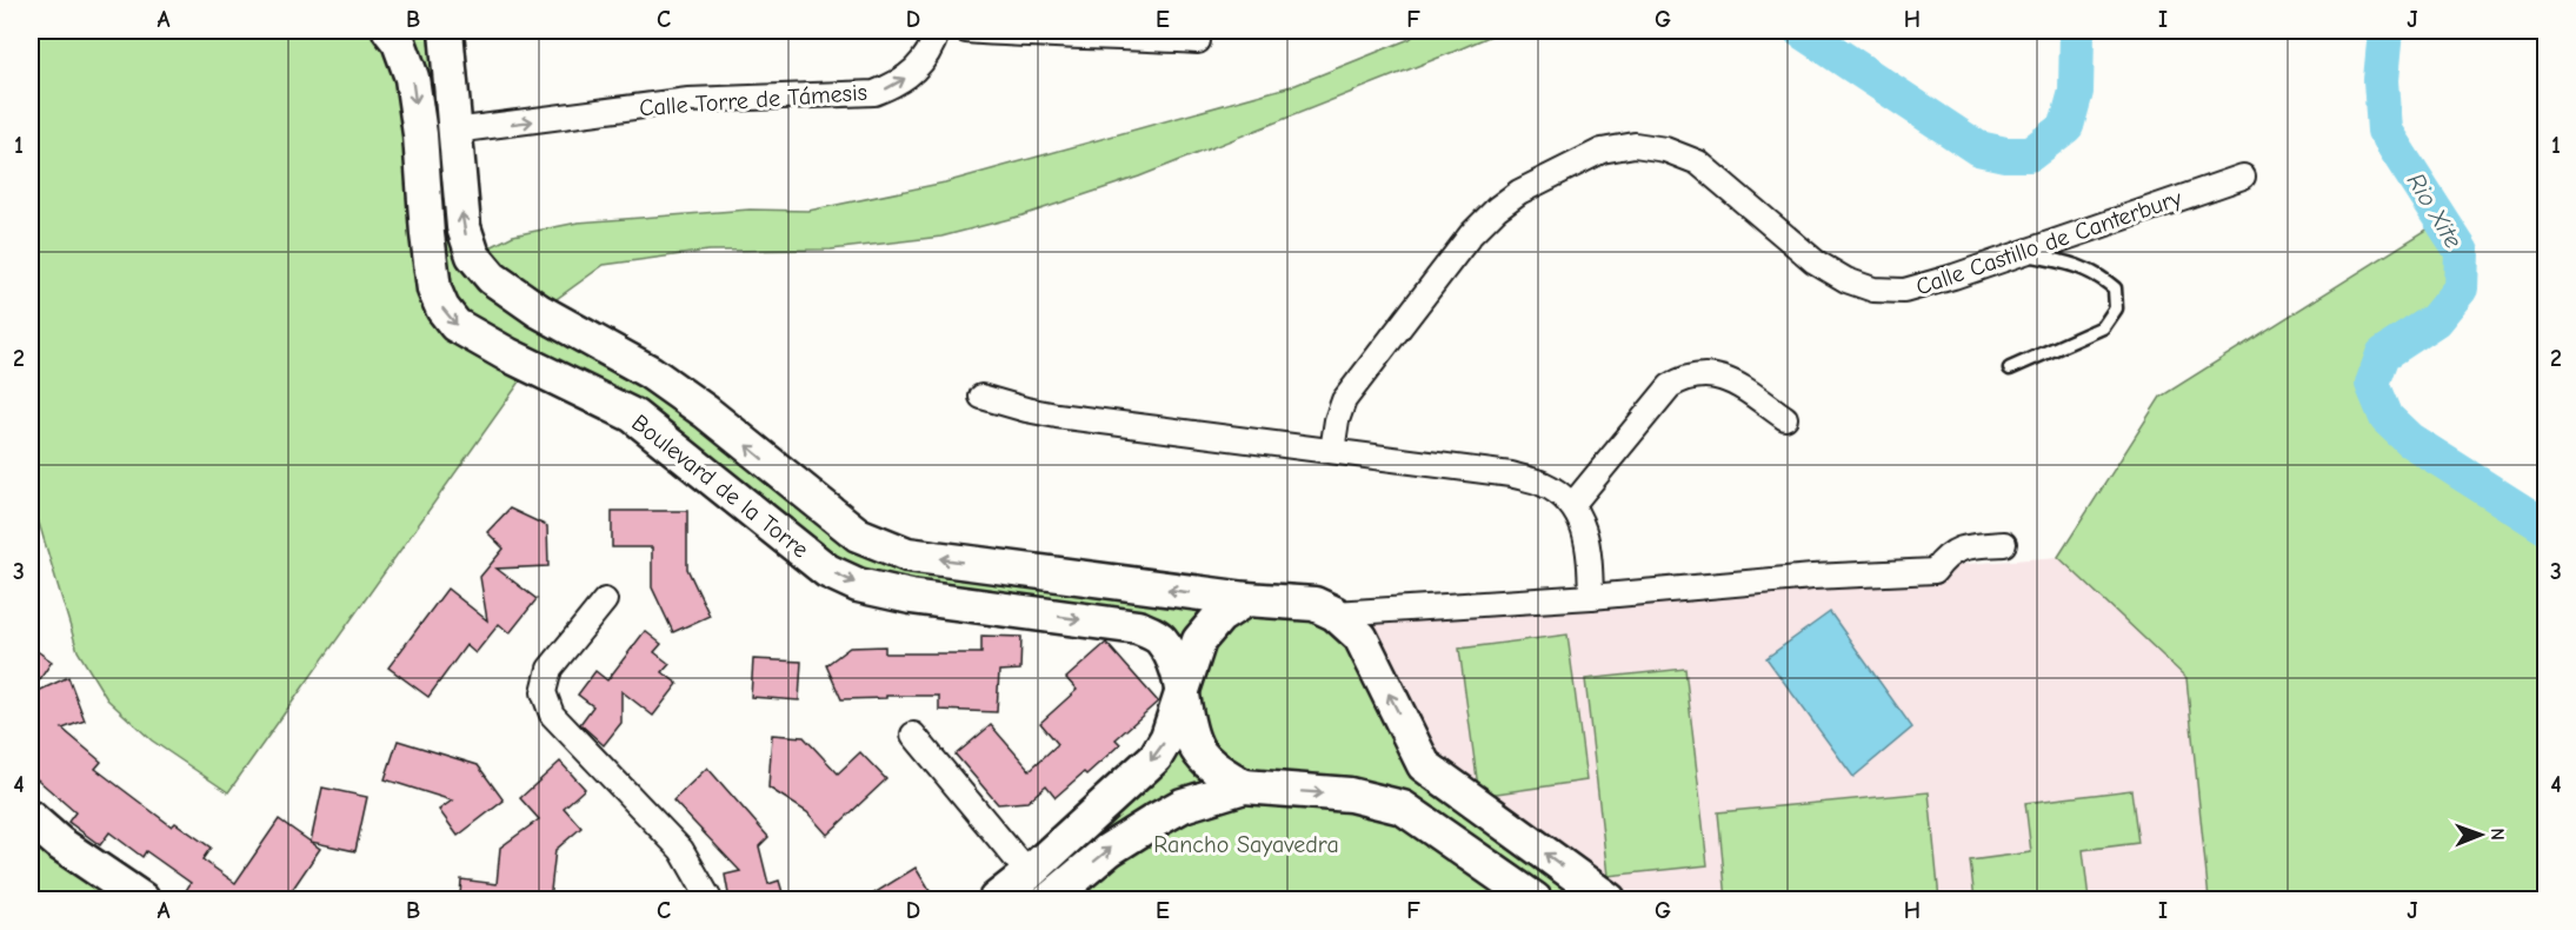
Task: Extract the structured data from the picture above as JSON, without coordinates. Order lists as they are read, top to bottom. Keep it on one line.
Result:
{"streets":{"street":["Calle Torre de Támesis","Calle Castillo de Canterbury","Boulevard de la Torre"]},"crossings":[["Calle Torre de Támesis","Boulevard de la Torre"]],"one_way":["Calle Torre de Támesis"],"water":["Rio Xite"],"parks":["Rancho Sayavedra"],"north":"right","grid":{"columns":["A","B","C","D","E","F","G","H","I","J"],"rows":["1","2","3","4"]}}
